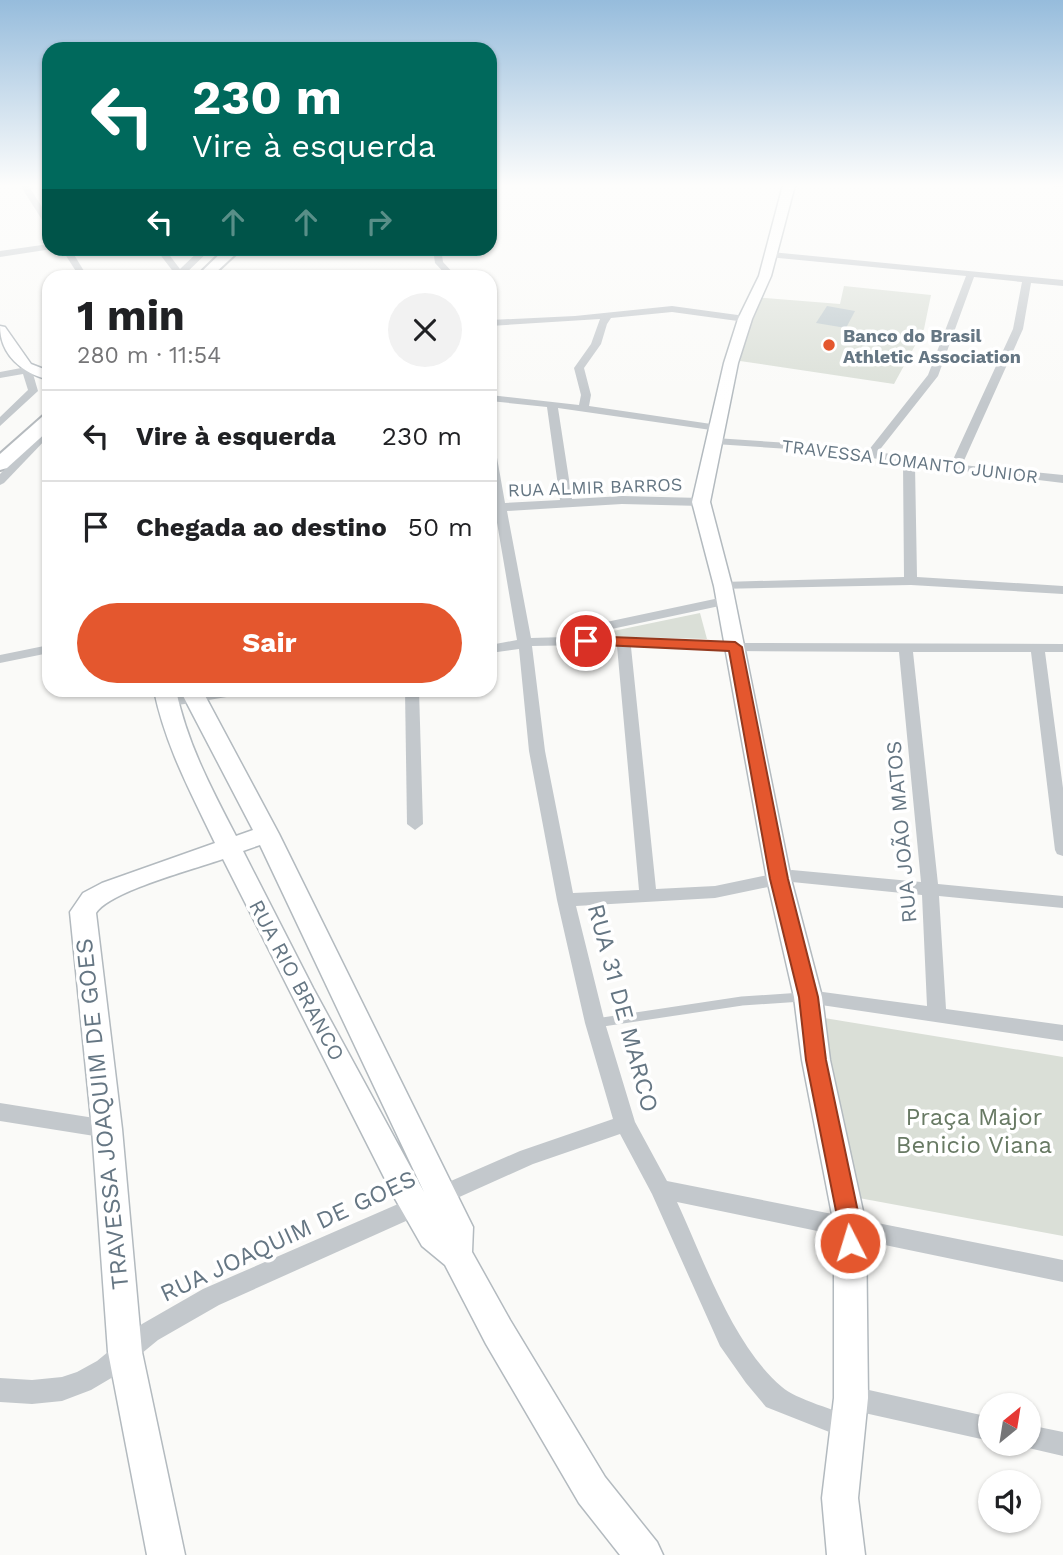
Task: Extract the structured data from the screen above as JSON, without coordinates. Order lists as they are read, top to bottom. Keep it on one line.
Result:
{"streets":{"street":["TRAVESSA LOMANTO JUNIOR","RUA ALMIR BARROS","RUA JOÃO MATOS","RUA RIO BRANCO","RUA 31 DE MARCO","TRAVESSA JOAQUIM DE GOES","RUA JOAQUIM DE GOES"]},"crossings":[["RUA RIO BRANCO","TRAVESSA JOAQUIM DE GOES"],["RUA RIO BRANCO","RUA JOAQUIM DE GOES"],["RUA 31 DE MARCO","RUA JOAQUIM DE GOES"],["TRAVESSA JOAQUIM DE GOES","RUA JOAQUIM DE GOES"]],"parks":["Praça Major Benicio Viana"],"places":["Banco do Brasil Athletic Association"],"north":"top right","page":{"turn":["230 m","Vire à esquerda"],"heading":["1 min","280 m · 11:54"],"list":[{"name":"Vire à esquerda","value":"230 m"},{"name":"Chegada ao destino","value":"50 m"}],"buttons":"Sair"}}
